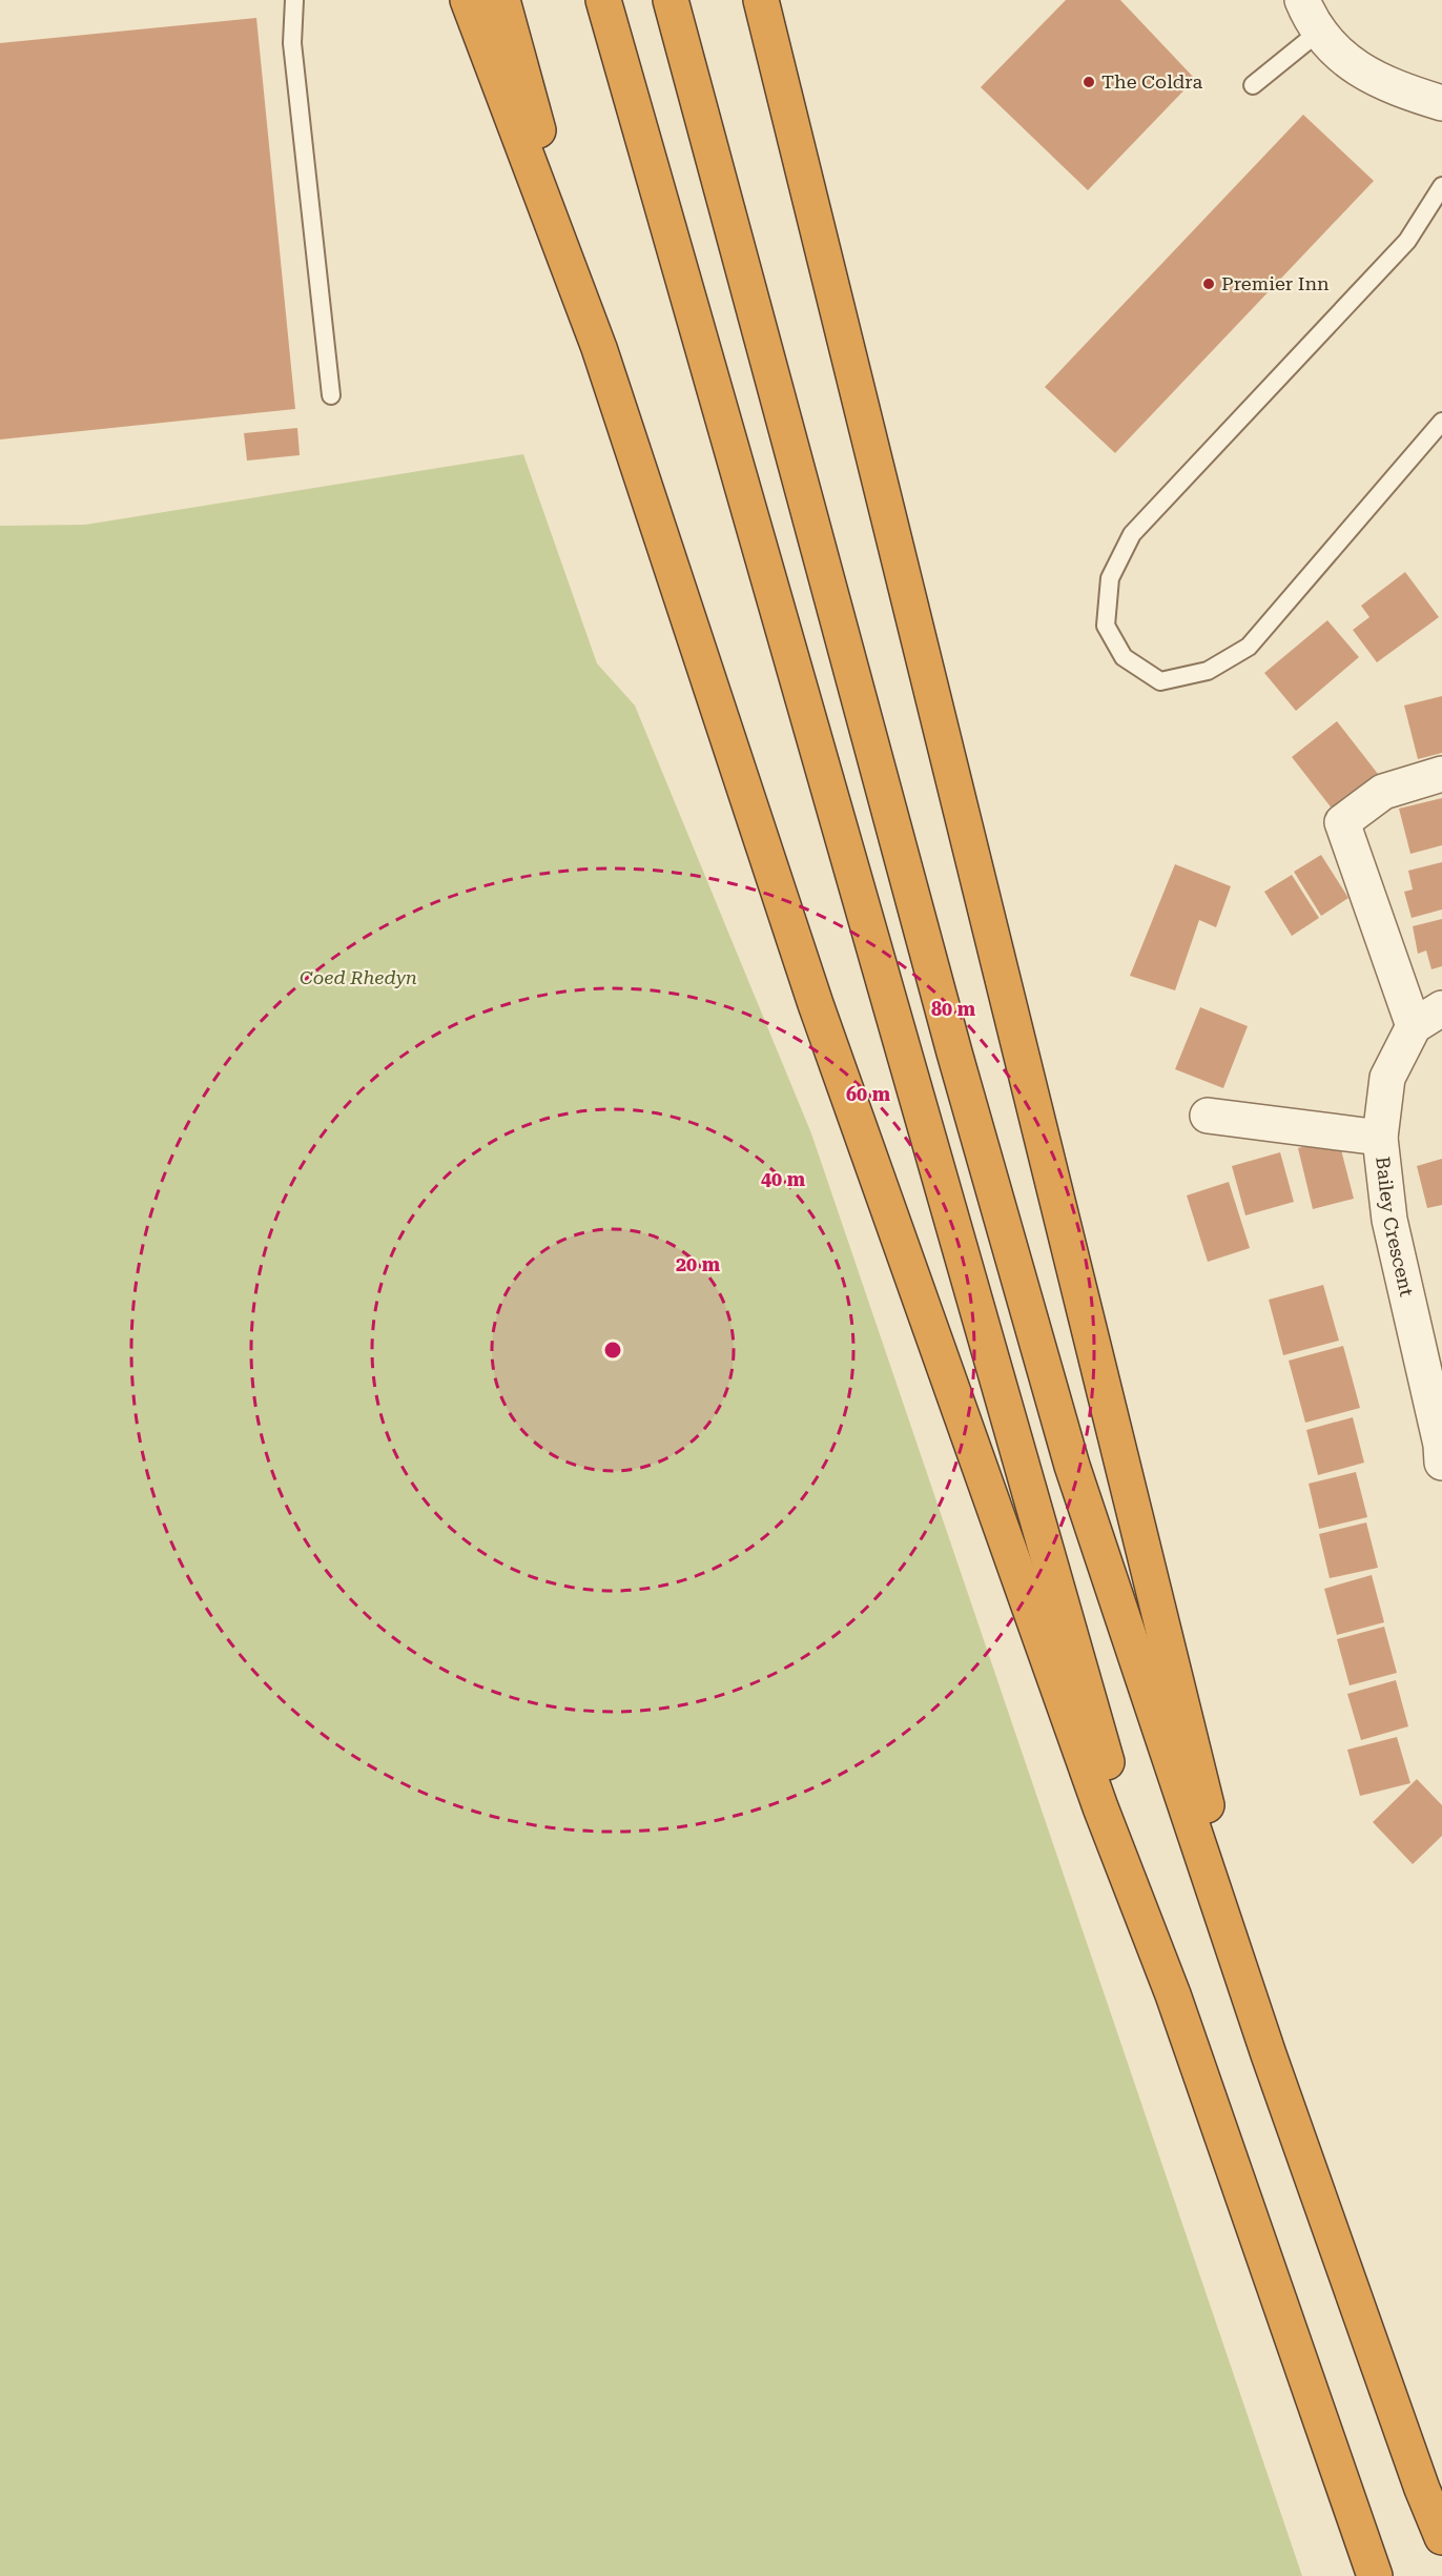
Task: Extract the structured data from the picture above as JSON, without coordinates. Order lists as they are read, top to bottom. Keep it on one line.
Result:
{"streets":{"street":["Bailey Crescent"]},"parks":["Coed Rhedyn"],"places":["The Coldra","Premier Inn"],"rings":["80 m","60 m","40 m","20 m"]}
